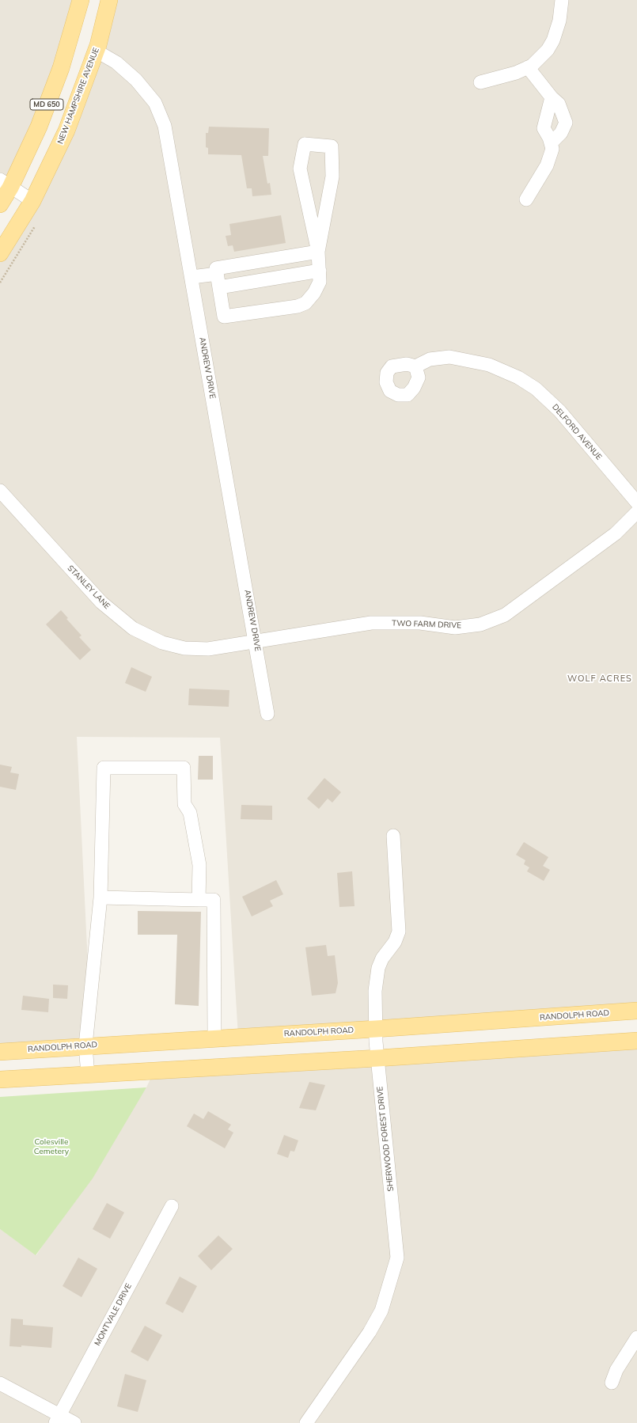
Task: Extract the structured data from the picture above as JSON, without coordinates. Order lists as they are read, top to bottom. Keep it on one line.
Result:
{"streets":{"main road":["NEW HAMPSHIRE AVENUE","MD 650","RANDOLPH ROAD"],"street":["ANDREW DRIVE","DELFORD AVENUE","STANLEY LANE","TWO FARM DRIVE","SHERWOOD FOREST DRIVE","MONTVALE DRIVE"]},"crossings":[["NEW HAMPSHIRE AVENUE","ANDREW DRIVE"],["ANDREW DRIVE","STANLEY LANE"],["ANDREW DRIVE","TWO FARM DRIVE"],["STANLEY LANE","TWO FARM DRIVE"],["RANDOLPH ROAD","SHERWOOD FOREST DRIVE"]],"districts":["WOLF ACRES"],"parks":["Colesville Cemetery"]}
